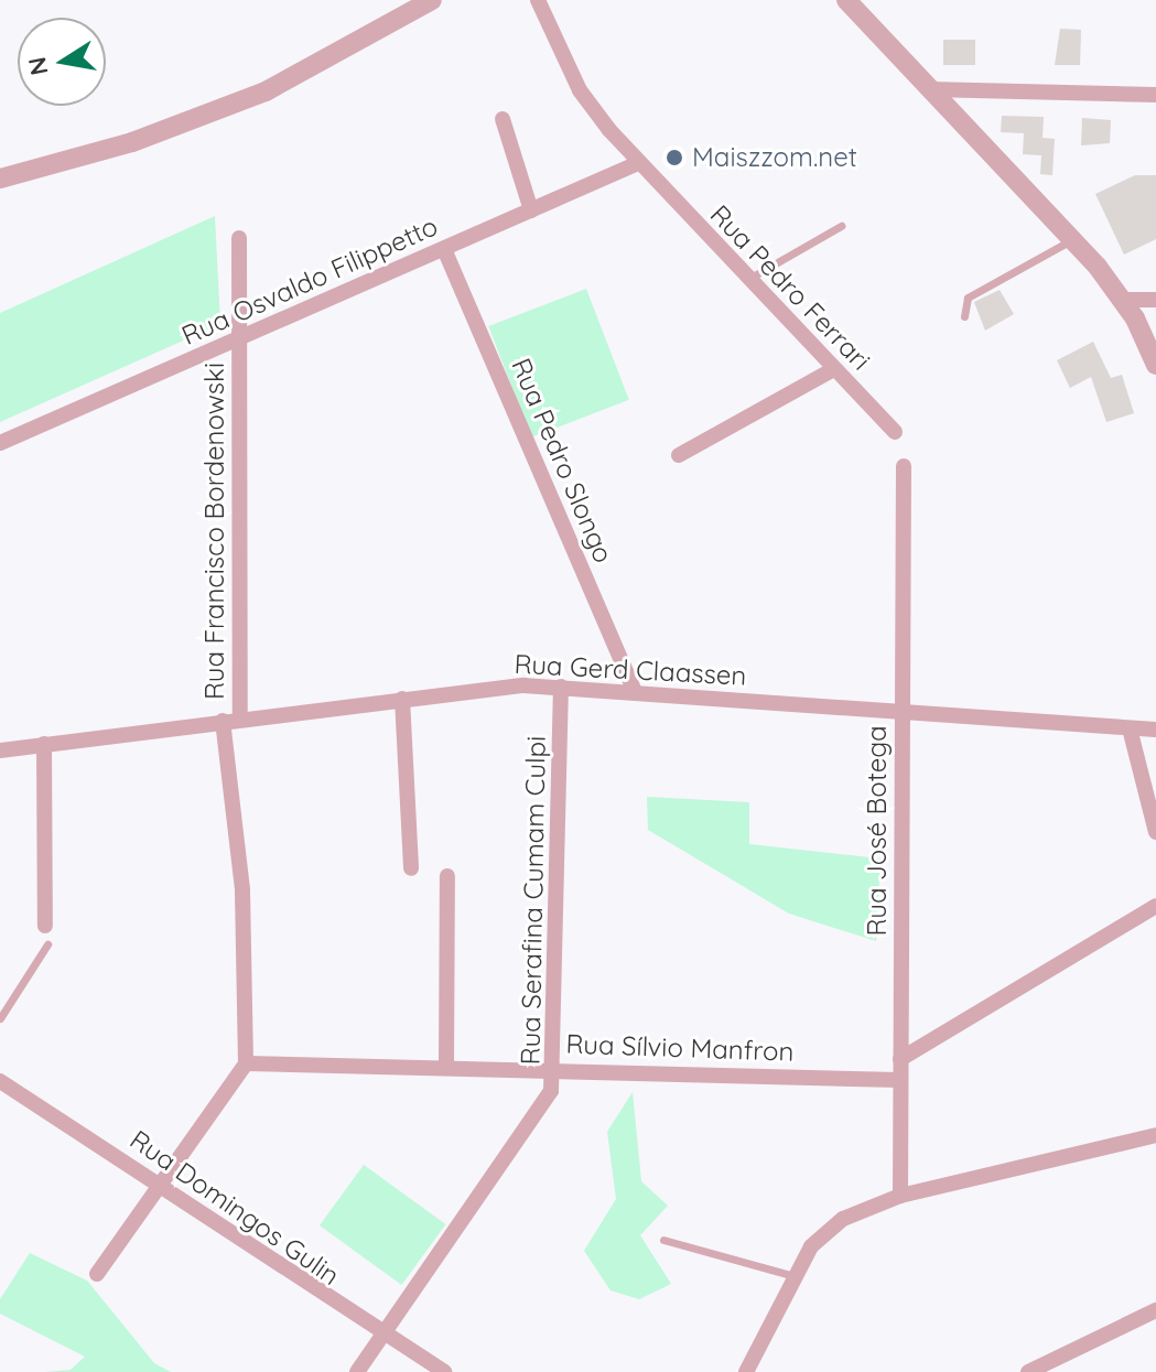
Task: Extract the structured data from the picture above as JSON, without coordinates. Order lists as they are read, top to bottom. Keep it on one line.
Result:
{"streets":{"street":["Rua Osvaldo Filippetto","Rua Pedro Ferrari","Rua Pedro Slongo","Rua Francisco Bordenowski","Rua Gerd Claassen","Rua José Botega","Rua Serafina Cumam Culpi","Rua Sílvio Manfron","Rua Domingos Gulin"]},"crossings":[["Rua Osvaldo Filippetto","Rua Pedro Ferrari"],["Rua Osvaldo Filippetto","Rua Pedro Slongo"],["Rua Osvaldo Filippetto","Rua Francisco Bordenowski"],["Rua Pedro Slongo","Rua Gerd Claassen"],["Rua Francisco Bordenowski","Rua Gerd Claassen"],["Rua Francisco Bordenowski","Rua Sílvio Manfron"],["Rua Gerd Claassen","Rua José Botega"],["Rua Gerd Claassen","Rua Serafina Cumam Culpi"],["Rua José Botega","Rua Sílvio Manfron"],["Rua Serafina Cumam Culpi","Rua Sílvio Manfron"],["Rua Serafina Cumam Culpi","Rua Domingos Gulin"]],"places":["Maiszzom.net"],"north":"left"}
